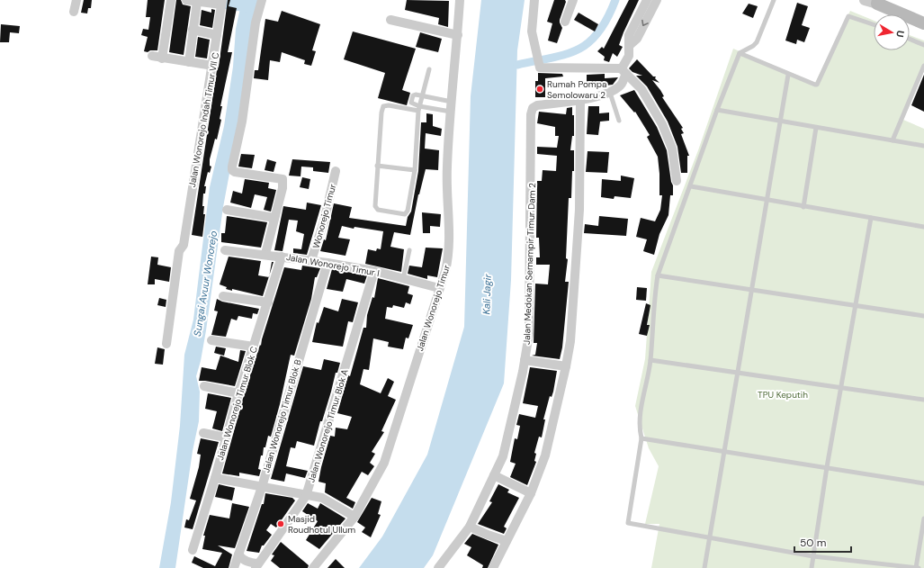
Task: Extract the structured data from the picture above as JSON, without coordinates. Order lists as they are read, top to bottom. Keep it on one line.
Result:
{"streets":{"street":["Jalan Wonorejo Indah Timur VII C","Wonorejo Timur","Jalan Medokan Semampir Timur Dam 2","Jalan Wonorejo Timur I","Jalan Wonorejo Timur","Jalan Wonorejo Timur Blok C","Jalan Wonorejo Timur Blok B","Jalan Wonorejo Timur Blok A"]},"crossings":[["Wonorejo Timur","Jalan Wonorejo Timur I"],["Jalan Wonorejo Timur I","Jalan Wonorejo Timur"],["Jalan Wonorejo Timur I","Jalan Wonorejo Timur Blok C"],["Jalan Wonorejo Timur I","Jalan Wonorejo Timur Blok B"],["Jalan Wonorejo Timur I","Jalan Wonorejo Timur Blok A"]],"water":["Sungai Avuur Wonorejo","Kali Jagir"],"parks":["TPU Keputih"],"places":["Rumah Pompa Semolowaru 2","Masjid Roudhotul Ullum"],"scale_bar":"50 m","north":"right"}
